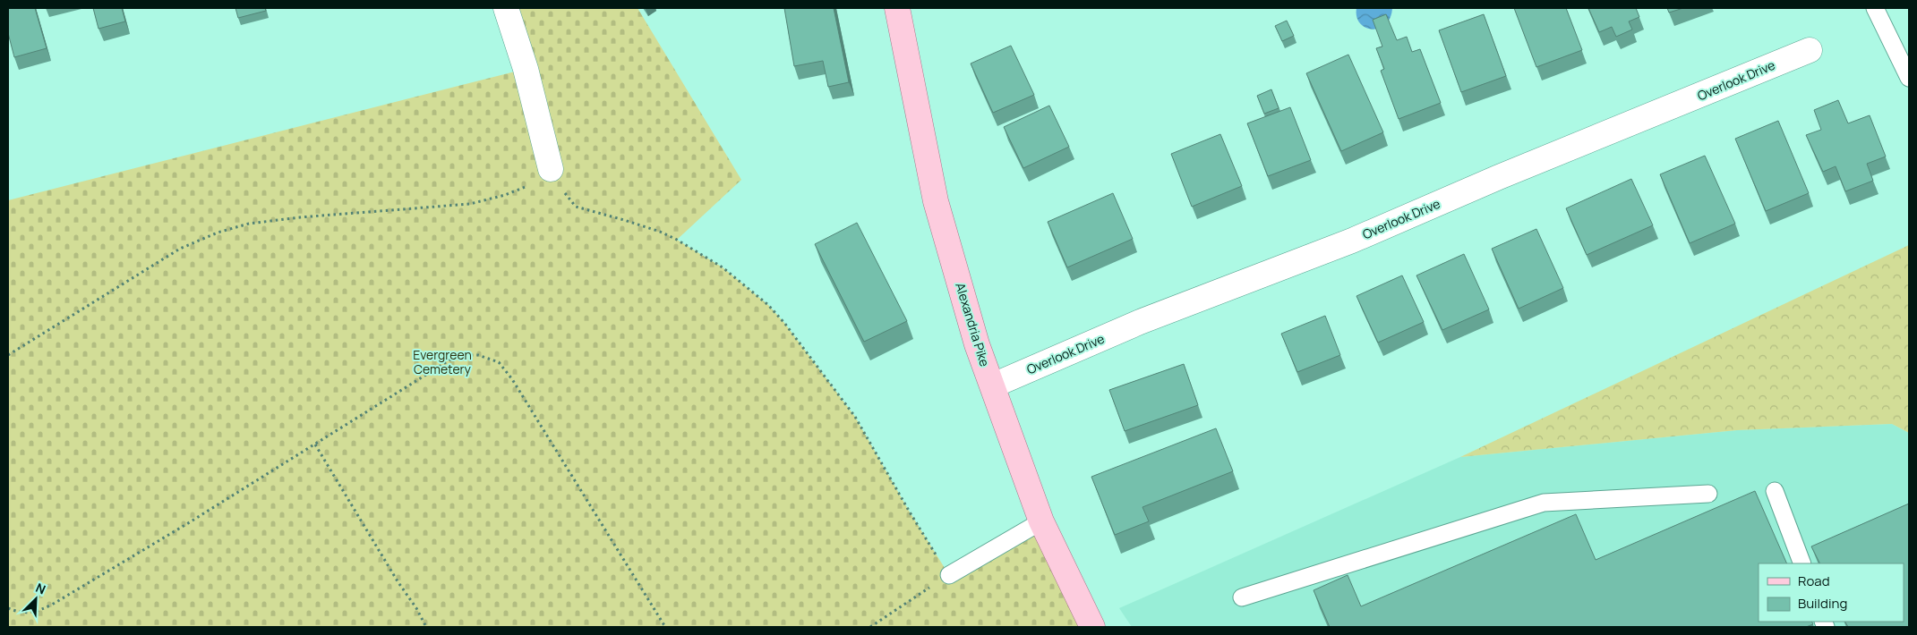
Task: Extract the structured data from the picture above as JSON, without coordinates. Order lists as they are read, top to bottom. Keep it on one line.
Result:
{"streets":{"main road":["Alexandria Pike"],"street":["Overlook Drive"]},"crossings":[["Overlook Drive","Alexandria Pike"]],"parks":["Evergreen Cemetery"],"legend":["Road","Building"],"north":"top right"}
